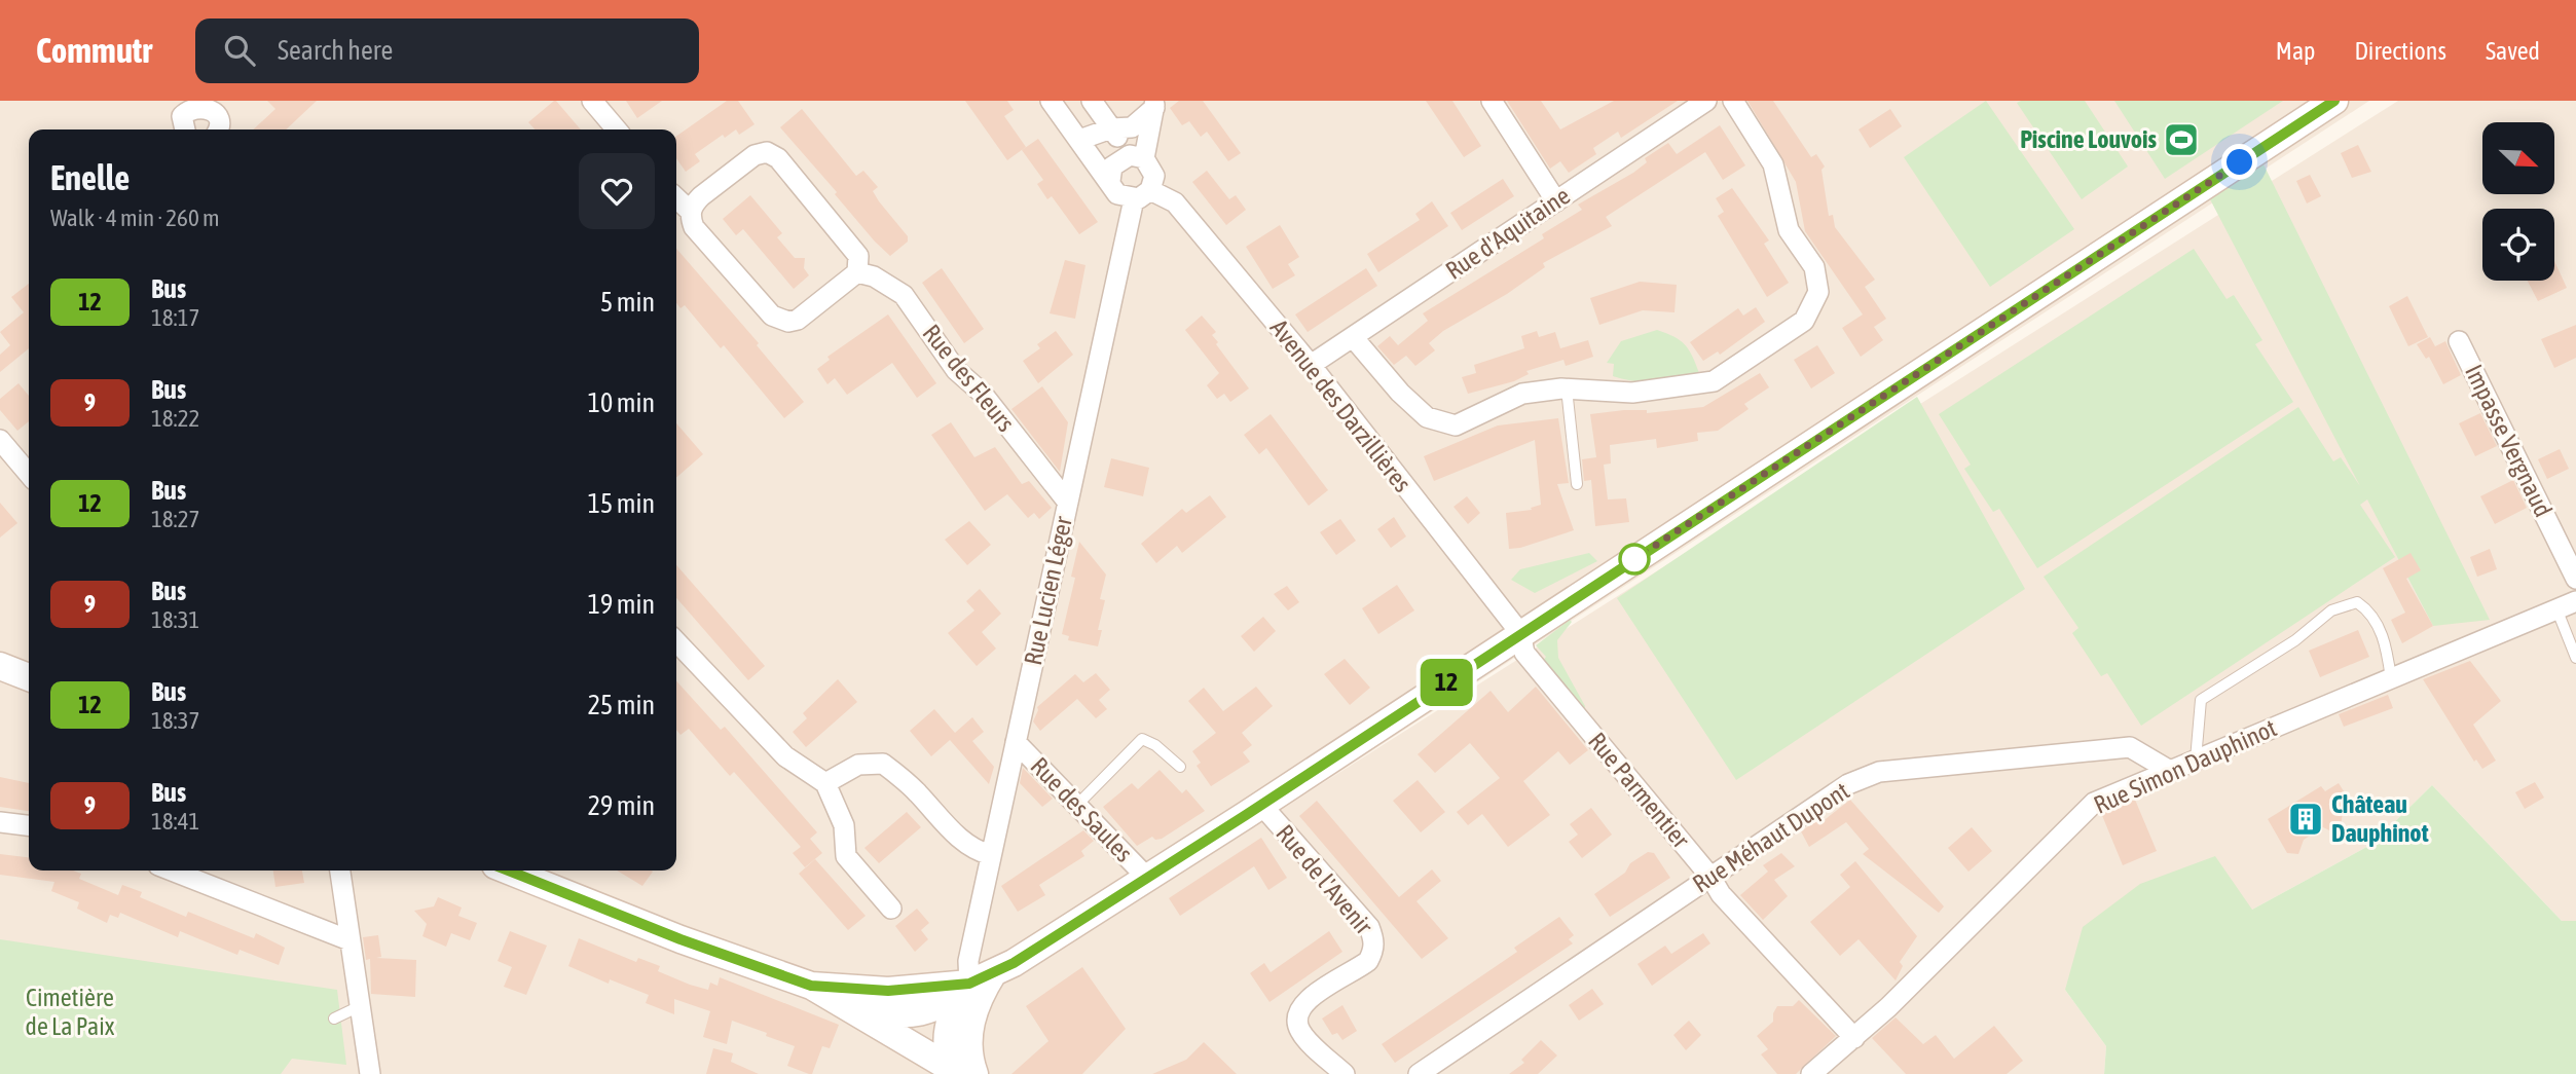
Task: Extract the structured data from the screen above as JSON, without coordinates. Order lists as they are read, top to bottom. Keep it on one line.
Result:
{"streets":{"street":["Rue d'Aquitaine","Rue des Fleurs","Avenue des Darzillières","Impasse Vergnaud","Rue Lucien Léger","Rue Simon Dauphinot","Rue Parmentier","Rue des Saules","Rue Méhaut Dupont","Rue de l'Avenir"]},"crossings":[["Rue d'Aquitaine","Avenue des Darzillières"],["Rue des Fleurs","Rue Lucien Léger"],["Avenue des Darzillières","Rue Lucien Léger"],["Avenue des Darzillières","Rue Parmentier"],["Rue Lucien Léger","Rue des Saules"],["Rue Simon Dauphinot","Rue Parmentier"],["Rue Simon Dauphinot","Rue Méhaut Dupont"],["Rue Parmentier","Rue Méhaut Dupont"]],"parks":["Cimetière de La Paix"],"places":{"sports":["Piscine Louvois"],"building":["Château Dauphinot"]},"lines":["bus line 12"],"north":"bottom right","page":{"header":"Commutr","search":"Search here","nav":["Map","Directions","Saved"],"on_map":"12","heading":["Enelle","Walk · 4 min · 260 m"],"list":[{"mark":"12","name":"Bus","note":"18:17","value":"5 min"},{"mark":"9","name":"Bus","note":"18:22","value":"10 min"},{"mark":"12","name":"Bus","note":"18:27","value":"15 min"},{"mark":"9","name":"Bus","note":"18:31","value":"19 min"},{"mark":"12","name":"Bus","note":"18:37","value":"25 min"},{"mark":"9","name":"Bus","note":"18:41","value":"29 min"}]}}
